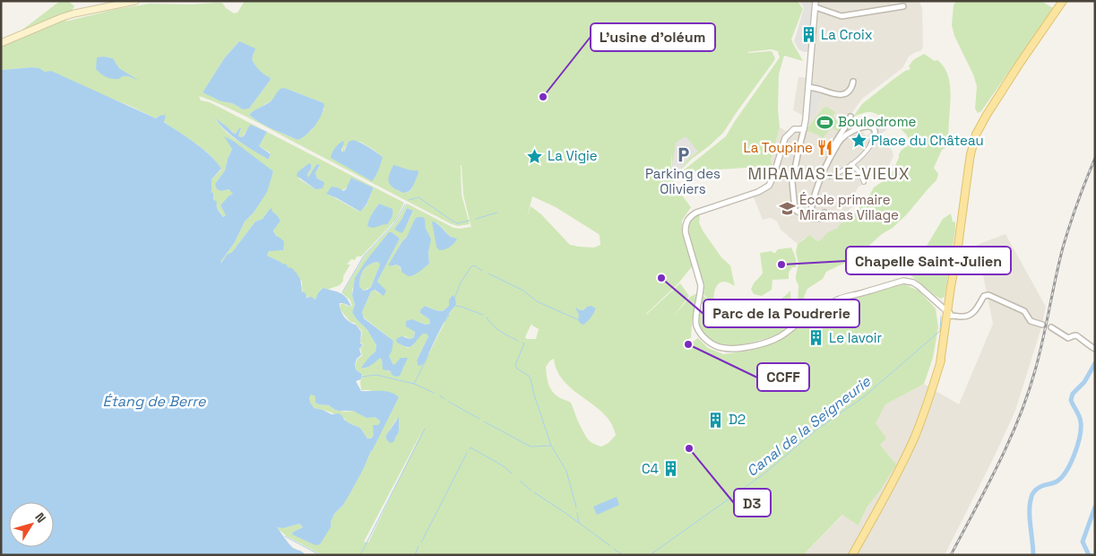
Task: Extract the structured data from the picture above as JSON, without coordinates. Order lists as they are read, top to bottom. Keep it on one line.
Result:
{"districts":["MIRAMAS-LE-VIEUX"],"water":["Étang de Berre","Canal de la Seigneurie"],"places":{"building":["La Croix","Le lavoir","D2","C4"],"other":["L'usine d'oléum","Chapelle Saint-Julien","Parc de la Poudrerie","CCFF","D3"],"sports":["Boulodrome"],"place":["Place du Château","La Vigie"],"restaurant":["La Toupine"],"parking":["Parking des Oliviers"],"school or university":["École primaire Miramas Village"]},"north":"top right"}
